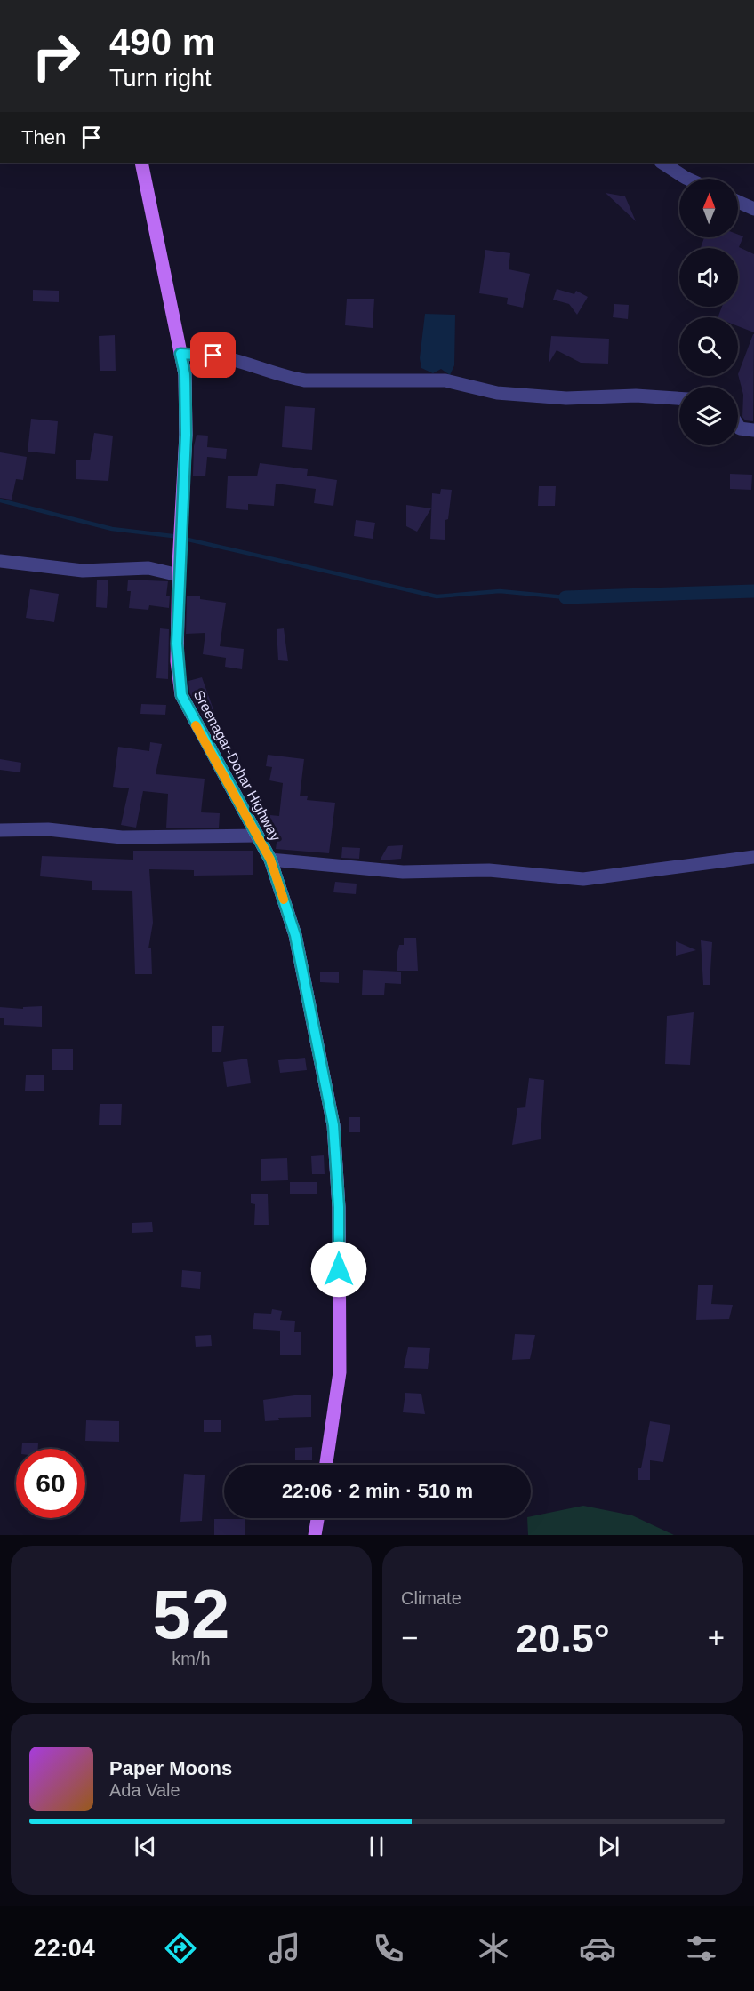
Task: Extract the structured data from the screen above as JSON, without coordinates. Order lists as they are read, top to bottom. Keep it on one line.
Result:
{"streets":{"main road":["Sreenagar-Dohar Highway"]},"north":"top","page":{"turn":["490 m","Turn right"],"then":"Then","limit":"60","trip":"22:06 · 2 min · 510 m","tile":[["52","km/h"],"Climate"],"heat":["−","20.5°","+"],"song":["Paper Moons","Ada Vale"],"tabs":"22:04"}}
